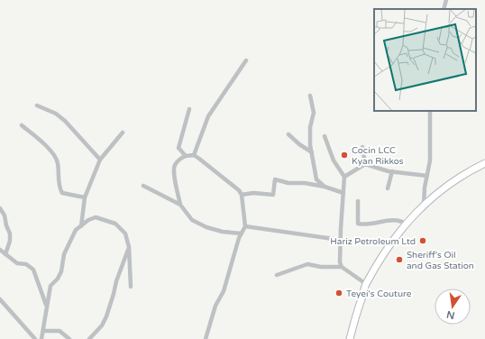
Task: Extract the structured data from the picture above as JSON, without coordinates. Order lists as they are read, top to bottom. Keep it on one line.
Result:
{"places":["Cocin LCC Kyan Rikkos","Hariz Petroleum Ltd","Sheriff's Oil and Gas Station","Teyei's Couture"],"north":"bottom"}
